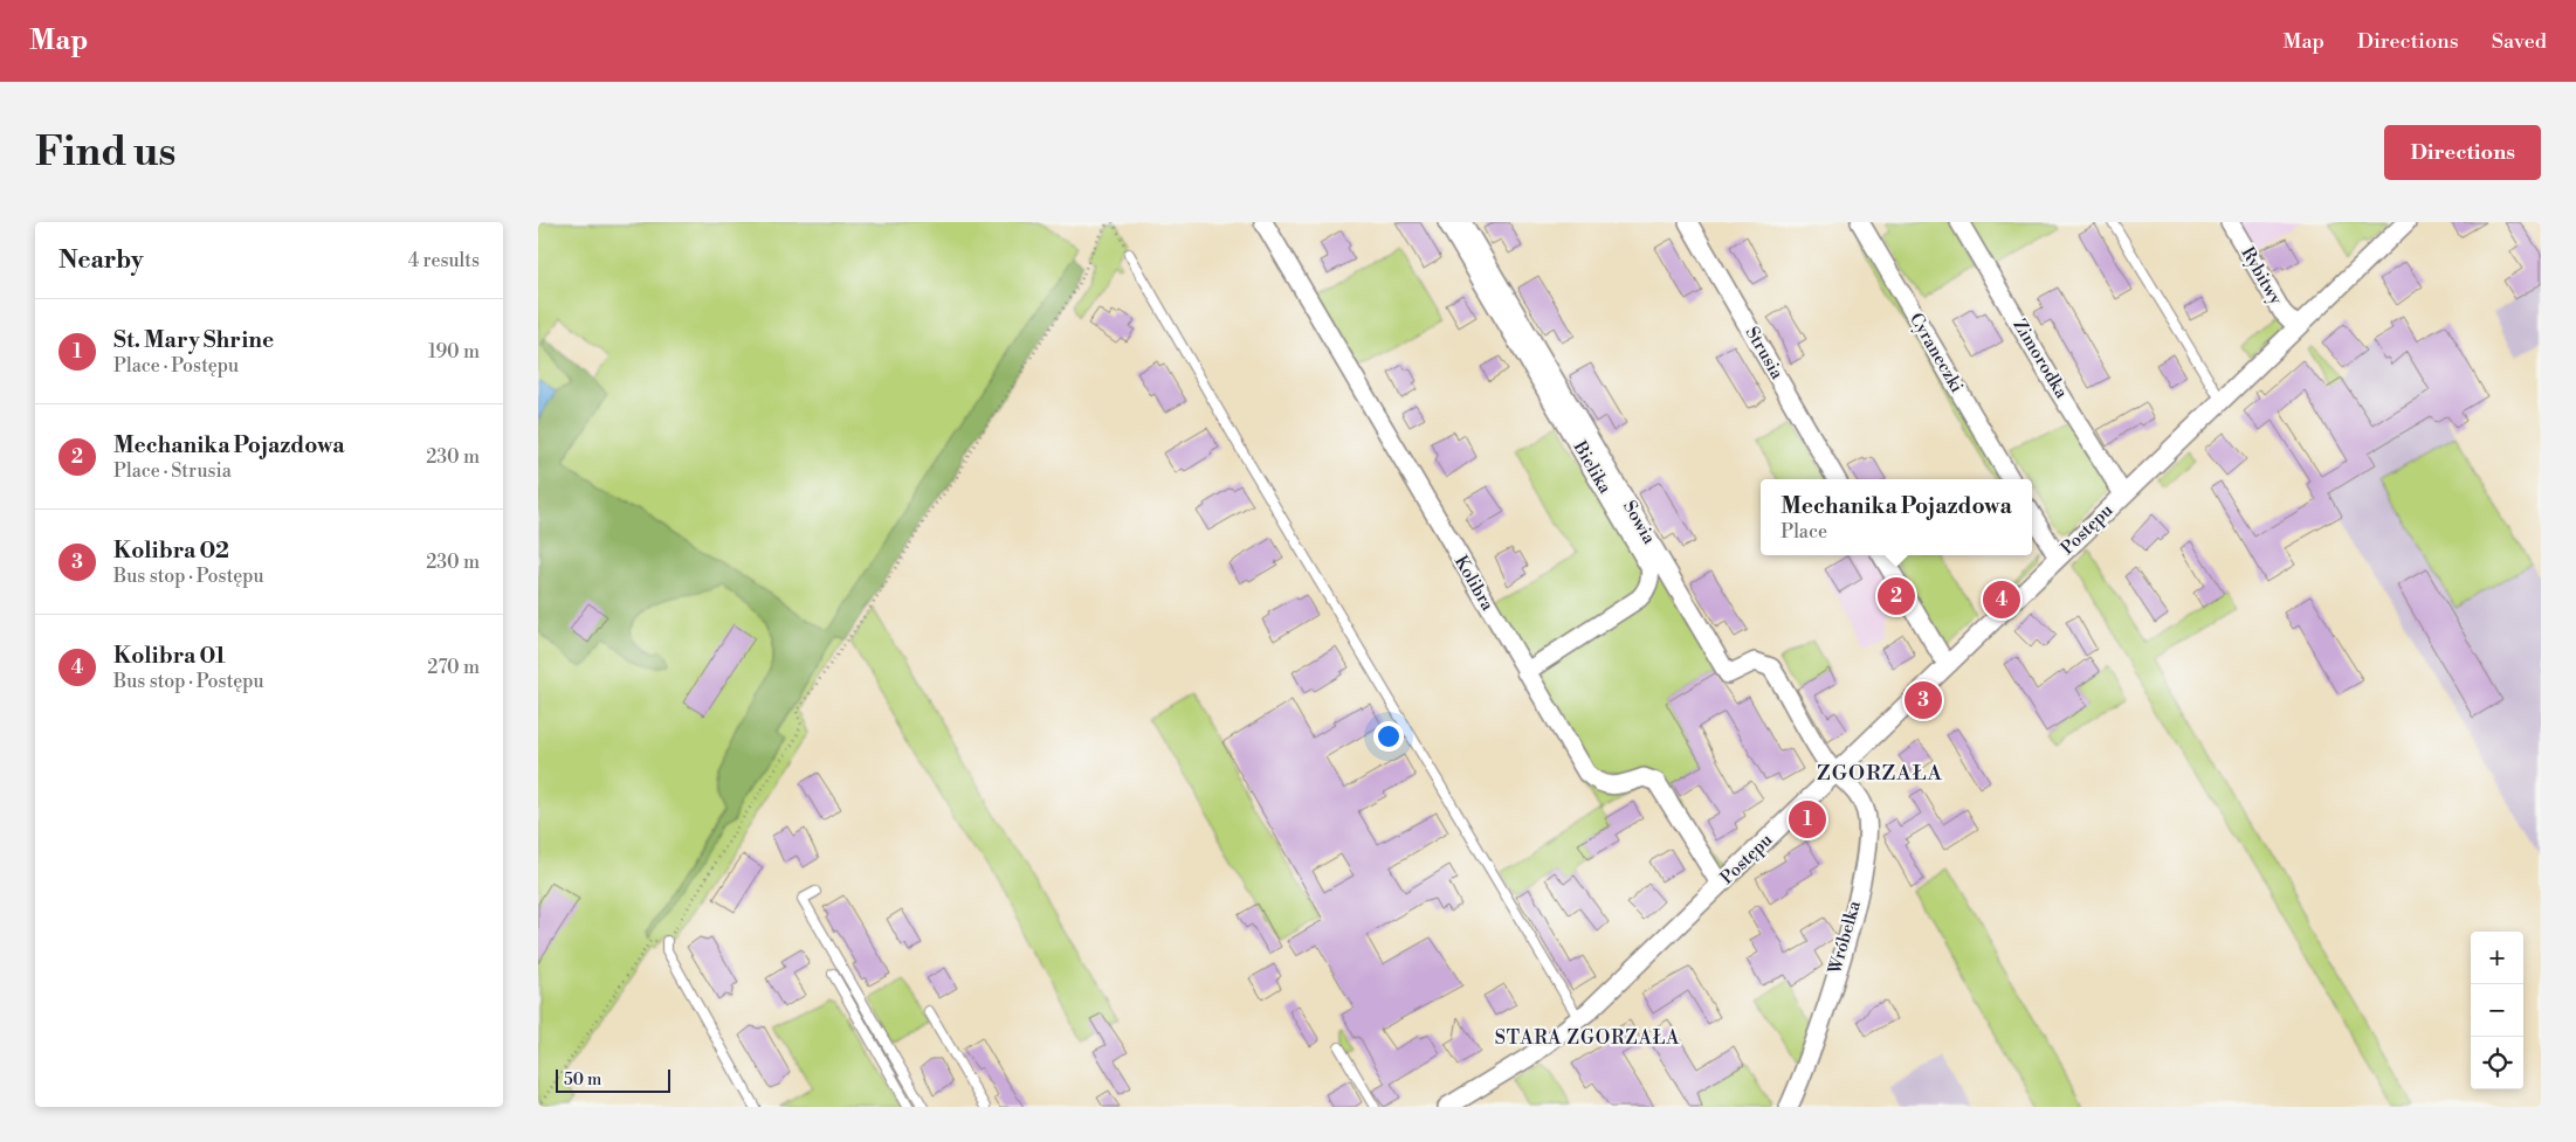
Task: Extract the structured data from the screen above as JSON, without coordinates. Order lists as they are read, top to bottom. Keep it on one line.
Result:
{"streets":{"street":["Rybitwy","Strusia","Cyraneczki","Zimorodka","Bielika","Sowia","Postępu","Kolibra","Wróbelka"]},"crossings":[["Rybitwy","Postępu"],["Zimorodka","Postępu"],["Bielika","Kolibra"],["Sowia","Postępu"],["Sowia","Wróbelka"],["Postępu","Kolibra"],["Postępu","Wróbelka"]],"districts":["ZGORZAŁA","STARA ZGORZAŁA"],"scale_bar":"50 m","page":{"header":"Map","nav":["Map","Directions","Saved"],"buttons":"Directions","title":"Find us","heading":["Nearby","4 results"],"list":[{"mark":"1","name":"St. Mary Shrine","note":"Place · Postępu","value":"190 m"},{"mark":"2","name":"Mechanika Pojazdowa","note":"Place · Strusia","value":"230 m"},{"mark":"3","name":"Kolibra 02","note":"Bus stop · Postępu","value":"230 m"},{"mark":"4","name":"Kolibra 01","note":"Bus stop · Postępu","value":"270 m"}],"popup":["Mechanika Pojazdowa","Place"],"pins":["2","4","3","1"],"map_buttons":["+","−"],"scale":"50 m"}}
